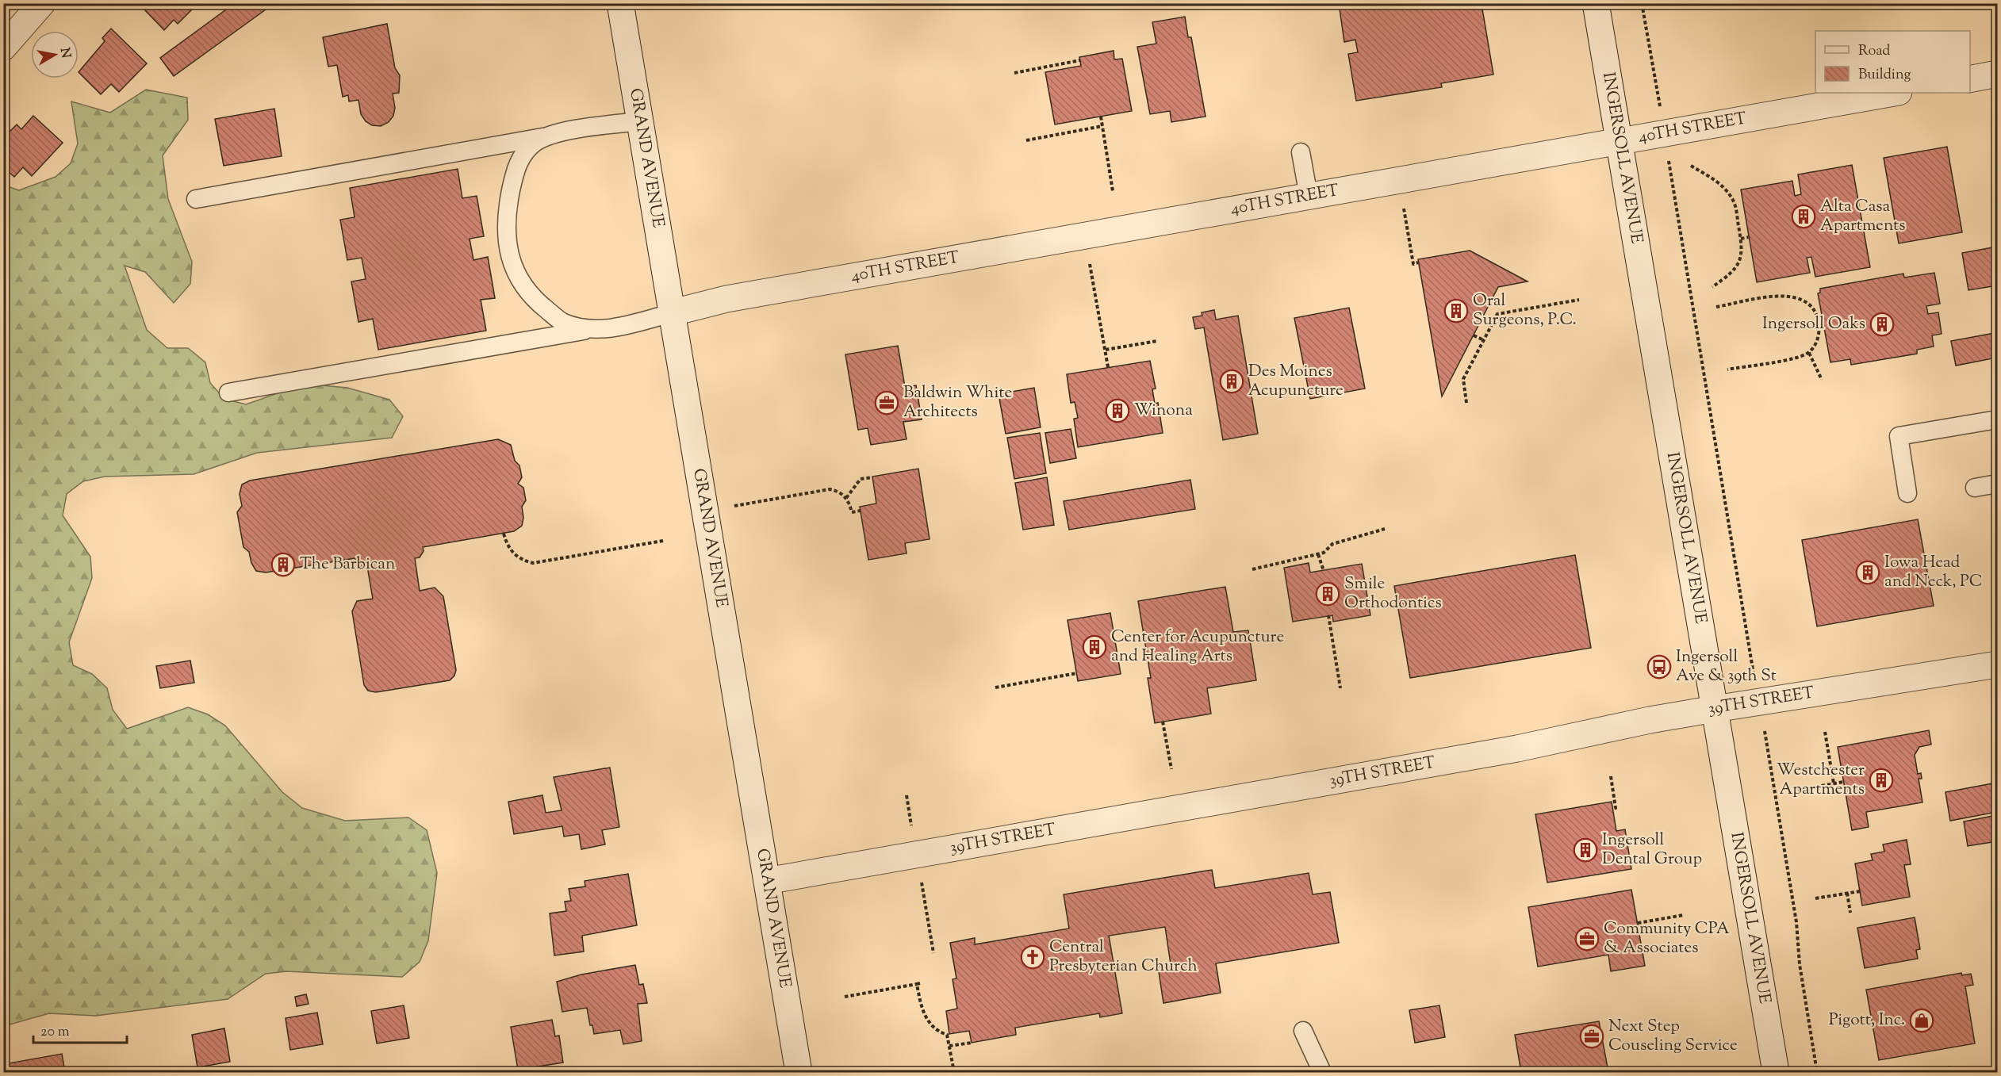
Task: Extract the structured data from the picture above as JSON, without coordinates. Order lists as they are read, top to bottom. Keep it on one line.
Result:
{"streets":{"street":["40TH STREET","GRAND AVENUE","INGERSOLL AVENUE","39TH STREET"]},"crossings":[["40TH STREET","GRAND AVENUE"],["40TH STREET","INGERSOLL AVENUE"],["GRAND AVENUE","39TH STREET"],["INGERSOLL AVENUE","39TH STREET"]],"places":{"building":["Alta Casa Apartments","Oral Surgeons, P.C.","Ingersoll Oaks","Des Moines Acupuncture","Winona","The Barbican","Iowa Head and Neck, PC","Smile Orthodontics","Center for Acupuncture and Healing Arts","Westchester Apartments","Ingersoll Dental Group"],"office":["Baldwin White Architects","Community CPA & Associates","Next Step Couseling Service"],"bus stop":["Ingersoll Ave & 39th St"],"church":["Central Presbyterian Church"],"shop":["Pigott, Inc."]},"legend":["Road","Building"],"scale_bar":"20 m","north":"right"}
